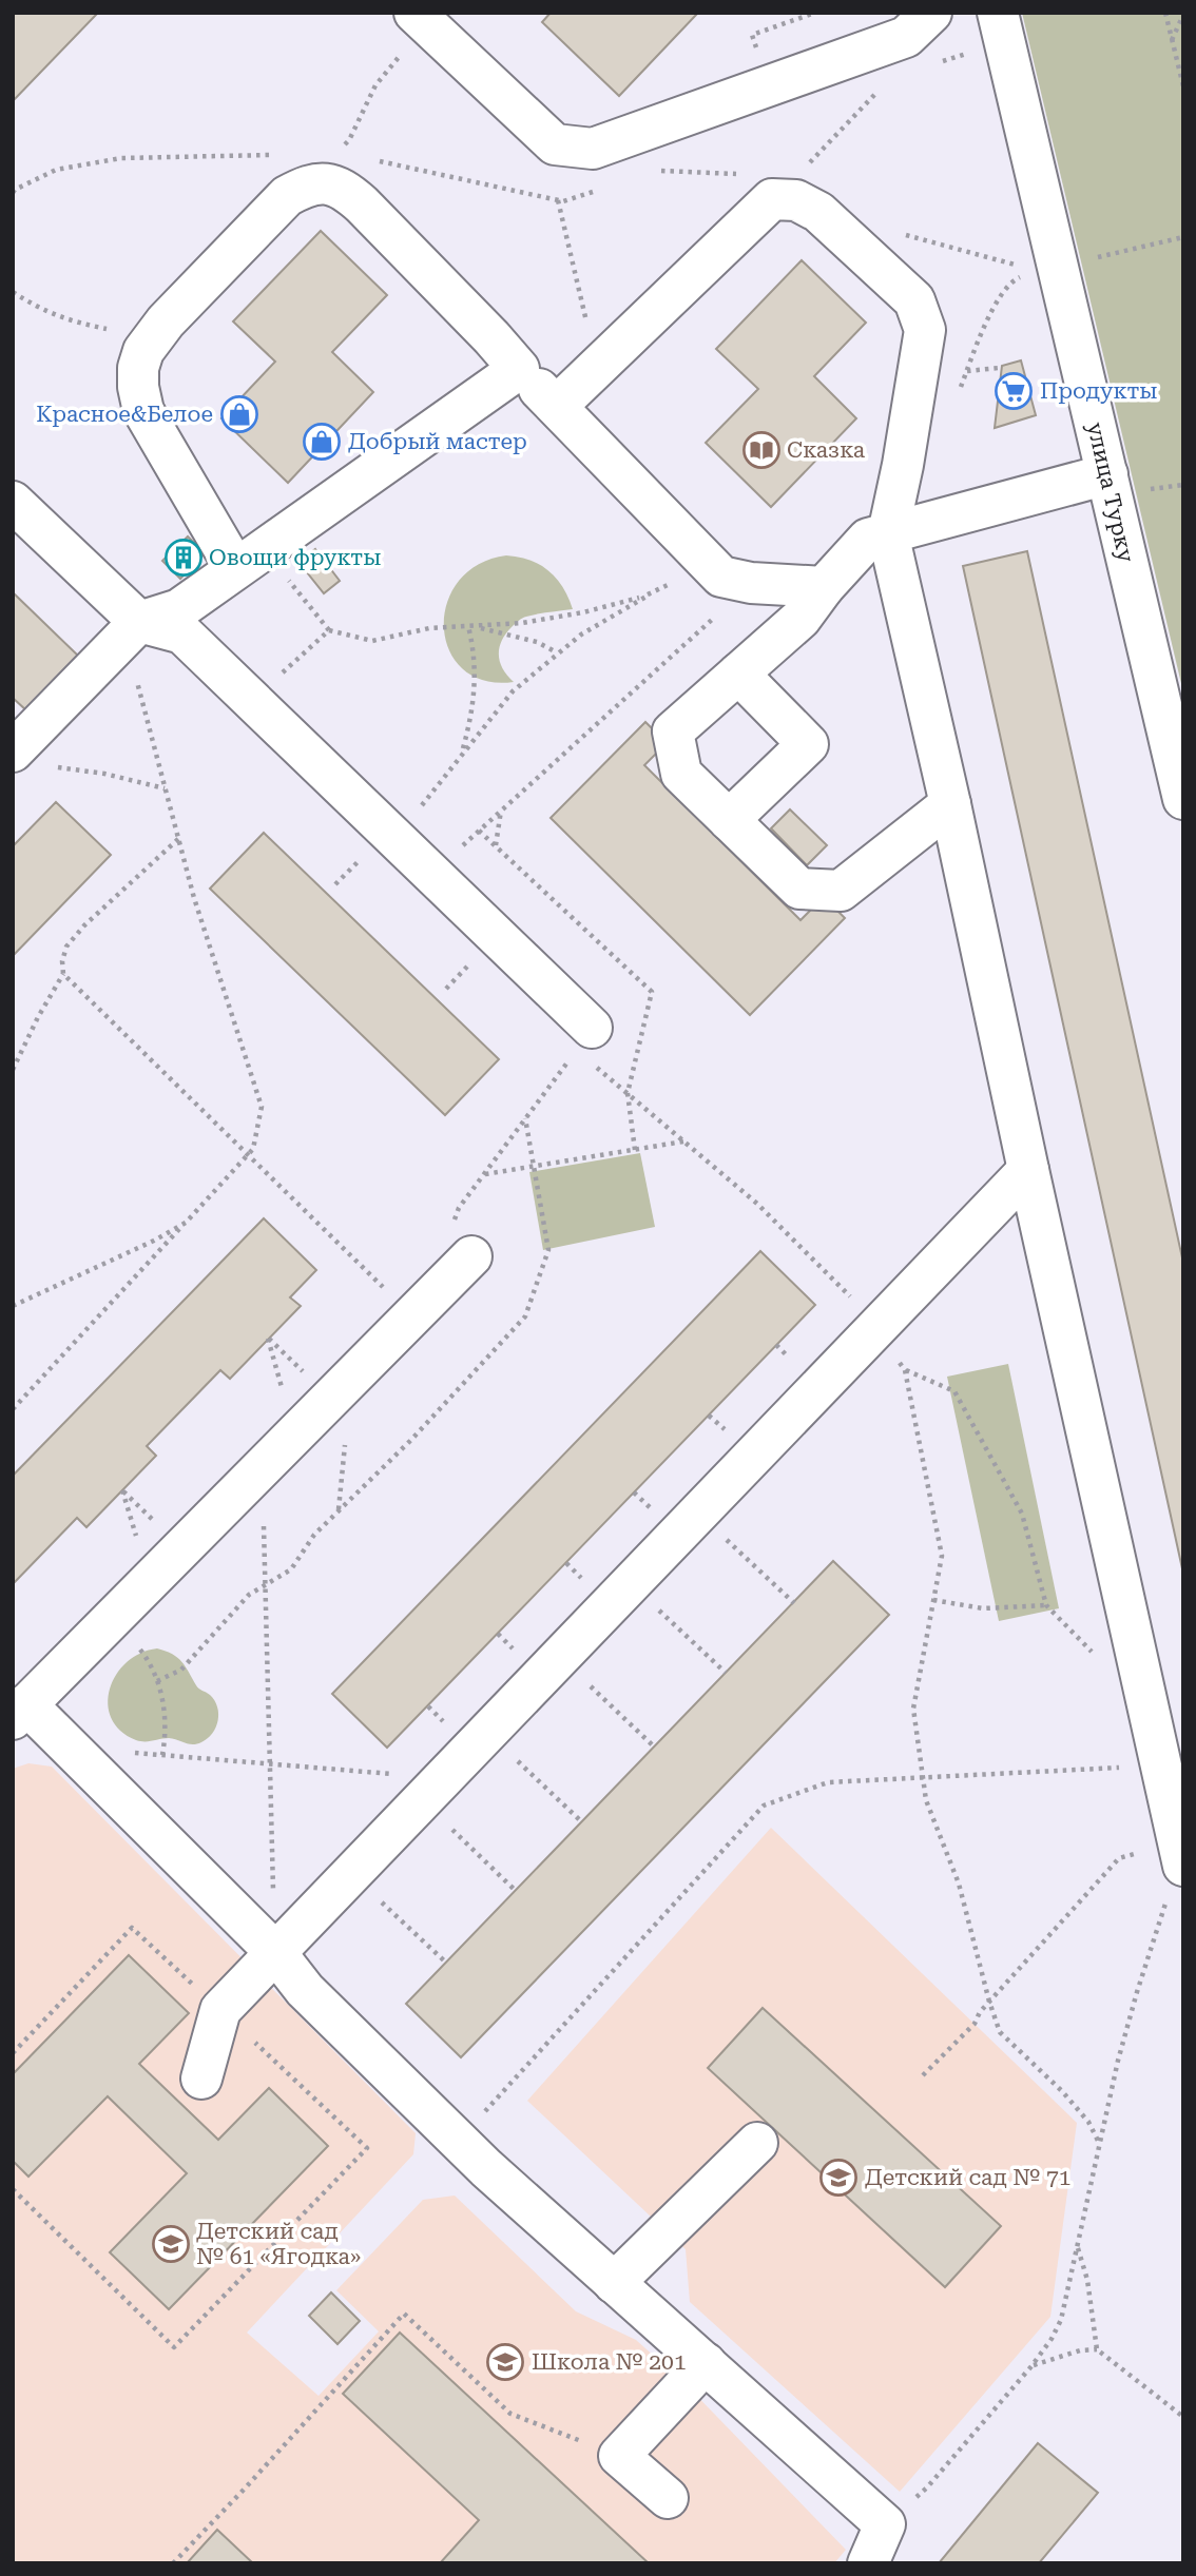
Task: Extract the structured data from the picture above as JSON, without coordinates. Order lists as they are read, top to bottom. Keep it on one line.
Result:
{"streets":{"street":["улица Турку"]},"places":{"supermarket":["Продукты"],"shop":["Красное&Белое","Добрый мастер"],"library":["Сказка"],"building":["Овощи фрукты"],"school or university":["Детский сад № 71","Детский сад № 61 «Ягодка»","Школа № 201"]}}
